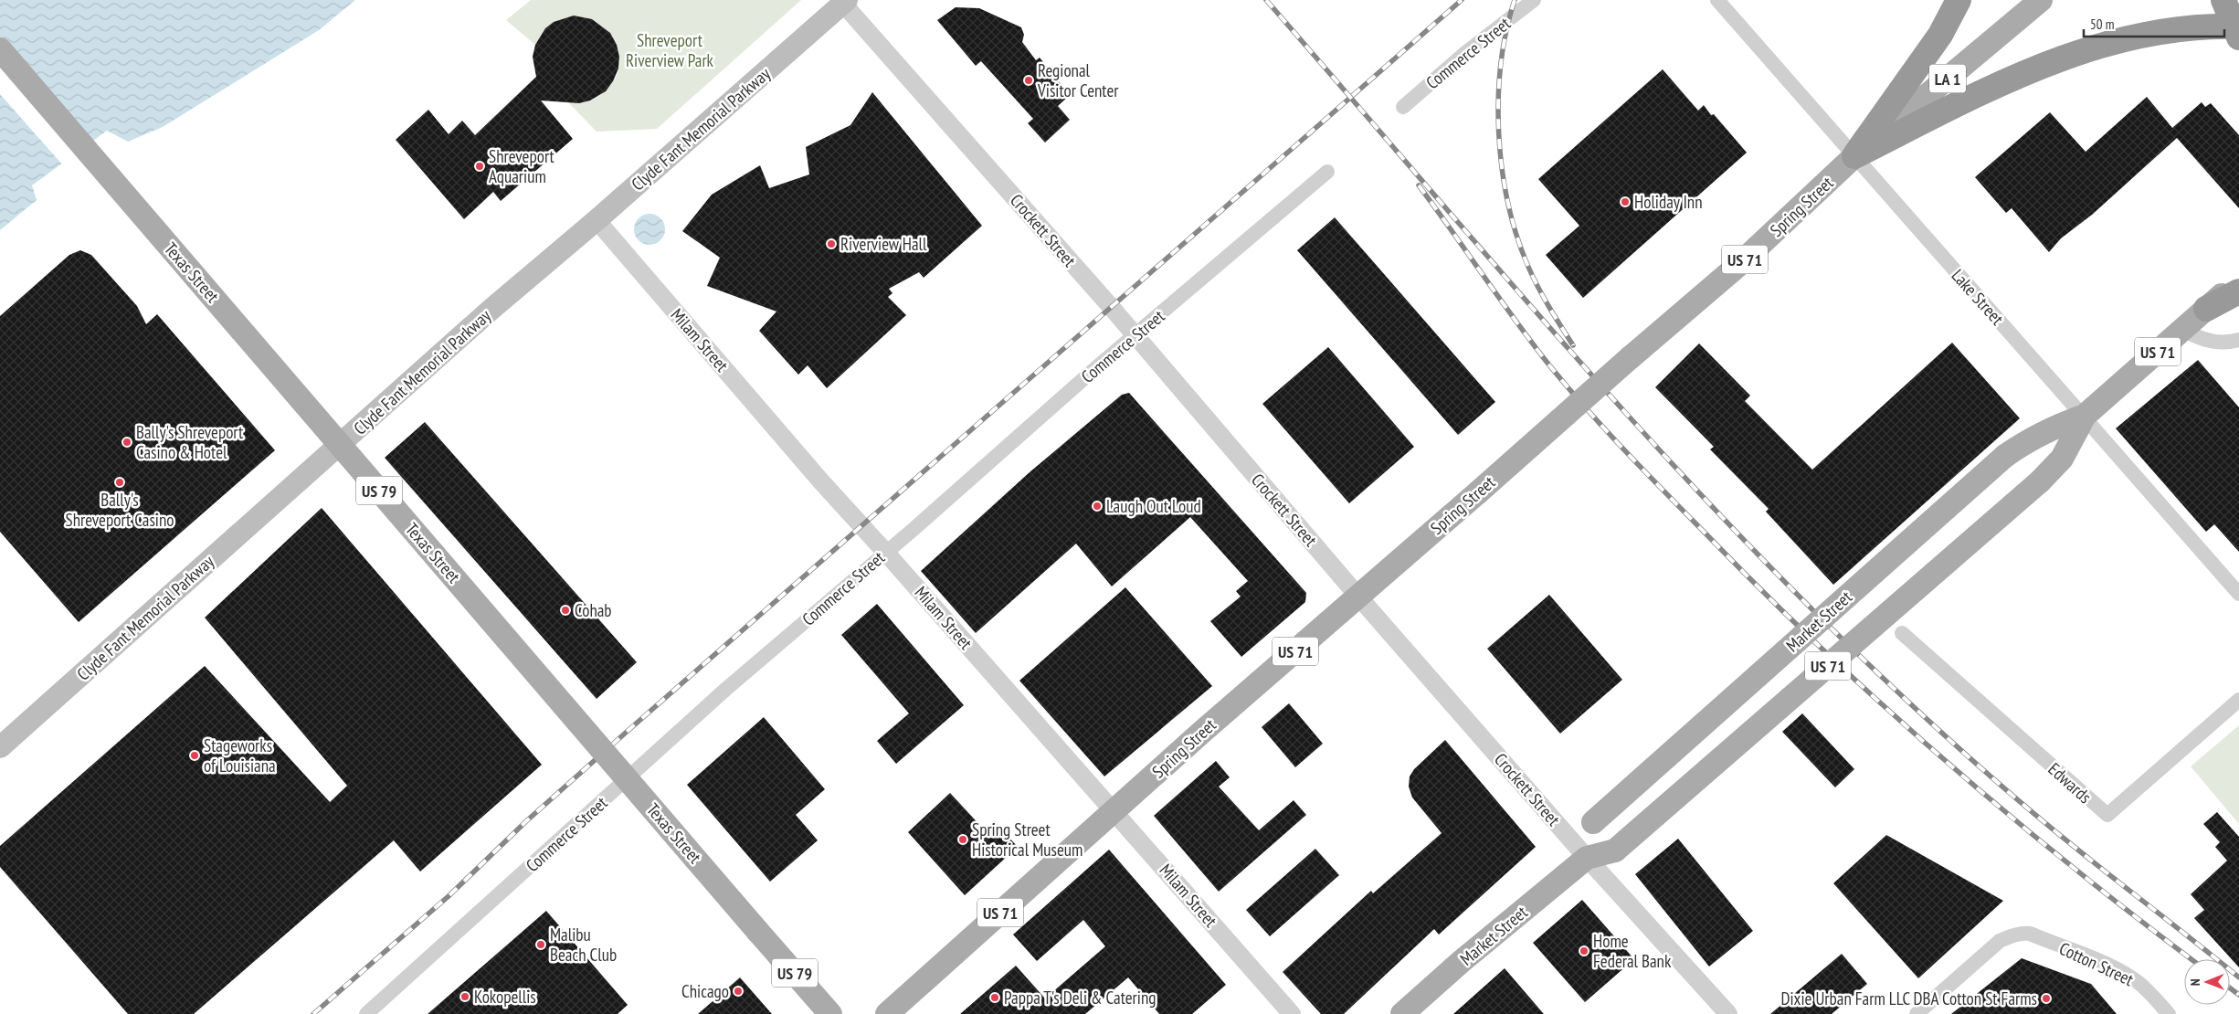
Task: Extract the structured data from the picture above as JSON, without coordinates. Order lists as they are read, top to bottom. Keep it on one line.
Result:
{"streets":{"highway":["US 71"],"main road":["LA 1","Clyde Fant Memorial Parkway","Spring Street","Texas Street","US 79","Market Street"],"street":["Commerce Street","Crockett Street","Lake Street","Milam Street","Edwards","Cotton Street"]},"crossings":[["Commerce Street","Crockett Street"],["Commerce Street","Milam Street"],["Clyde Fant Memorial Parkway","Crockett Street"],["Clyde Fant Memorial Parkway","Milam Street"],["Spring Street","Crockett Street"],["Spring Street","US 71"],["Spring Street","Lake Street"],["Spring Street","Milam Street"],["Crockett Street","Market Street"],["US 71","Lake Street"],["Lake Street","Market Street"]],"parks":["Shreveport Riverview Park"],"places":["Regional Visitor Center","Shreveport Aquarium","Holiday Inn","Riverview Hall","Bally's Shreveport Casino & Hotel","Bally's Shreveport Casino","Laugh Out Loud","Cohab","Stageworks of Louisiana","Spring Street Historical Museum","Malibu Beach Club","Home Federal Bank","Chicago","Kokopellis","Pappa T's Deli & Catering","Dixie Urban Farm LLC DBA Cotton St Farms"],"scale_bar":"50 m","north":"left"}
